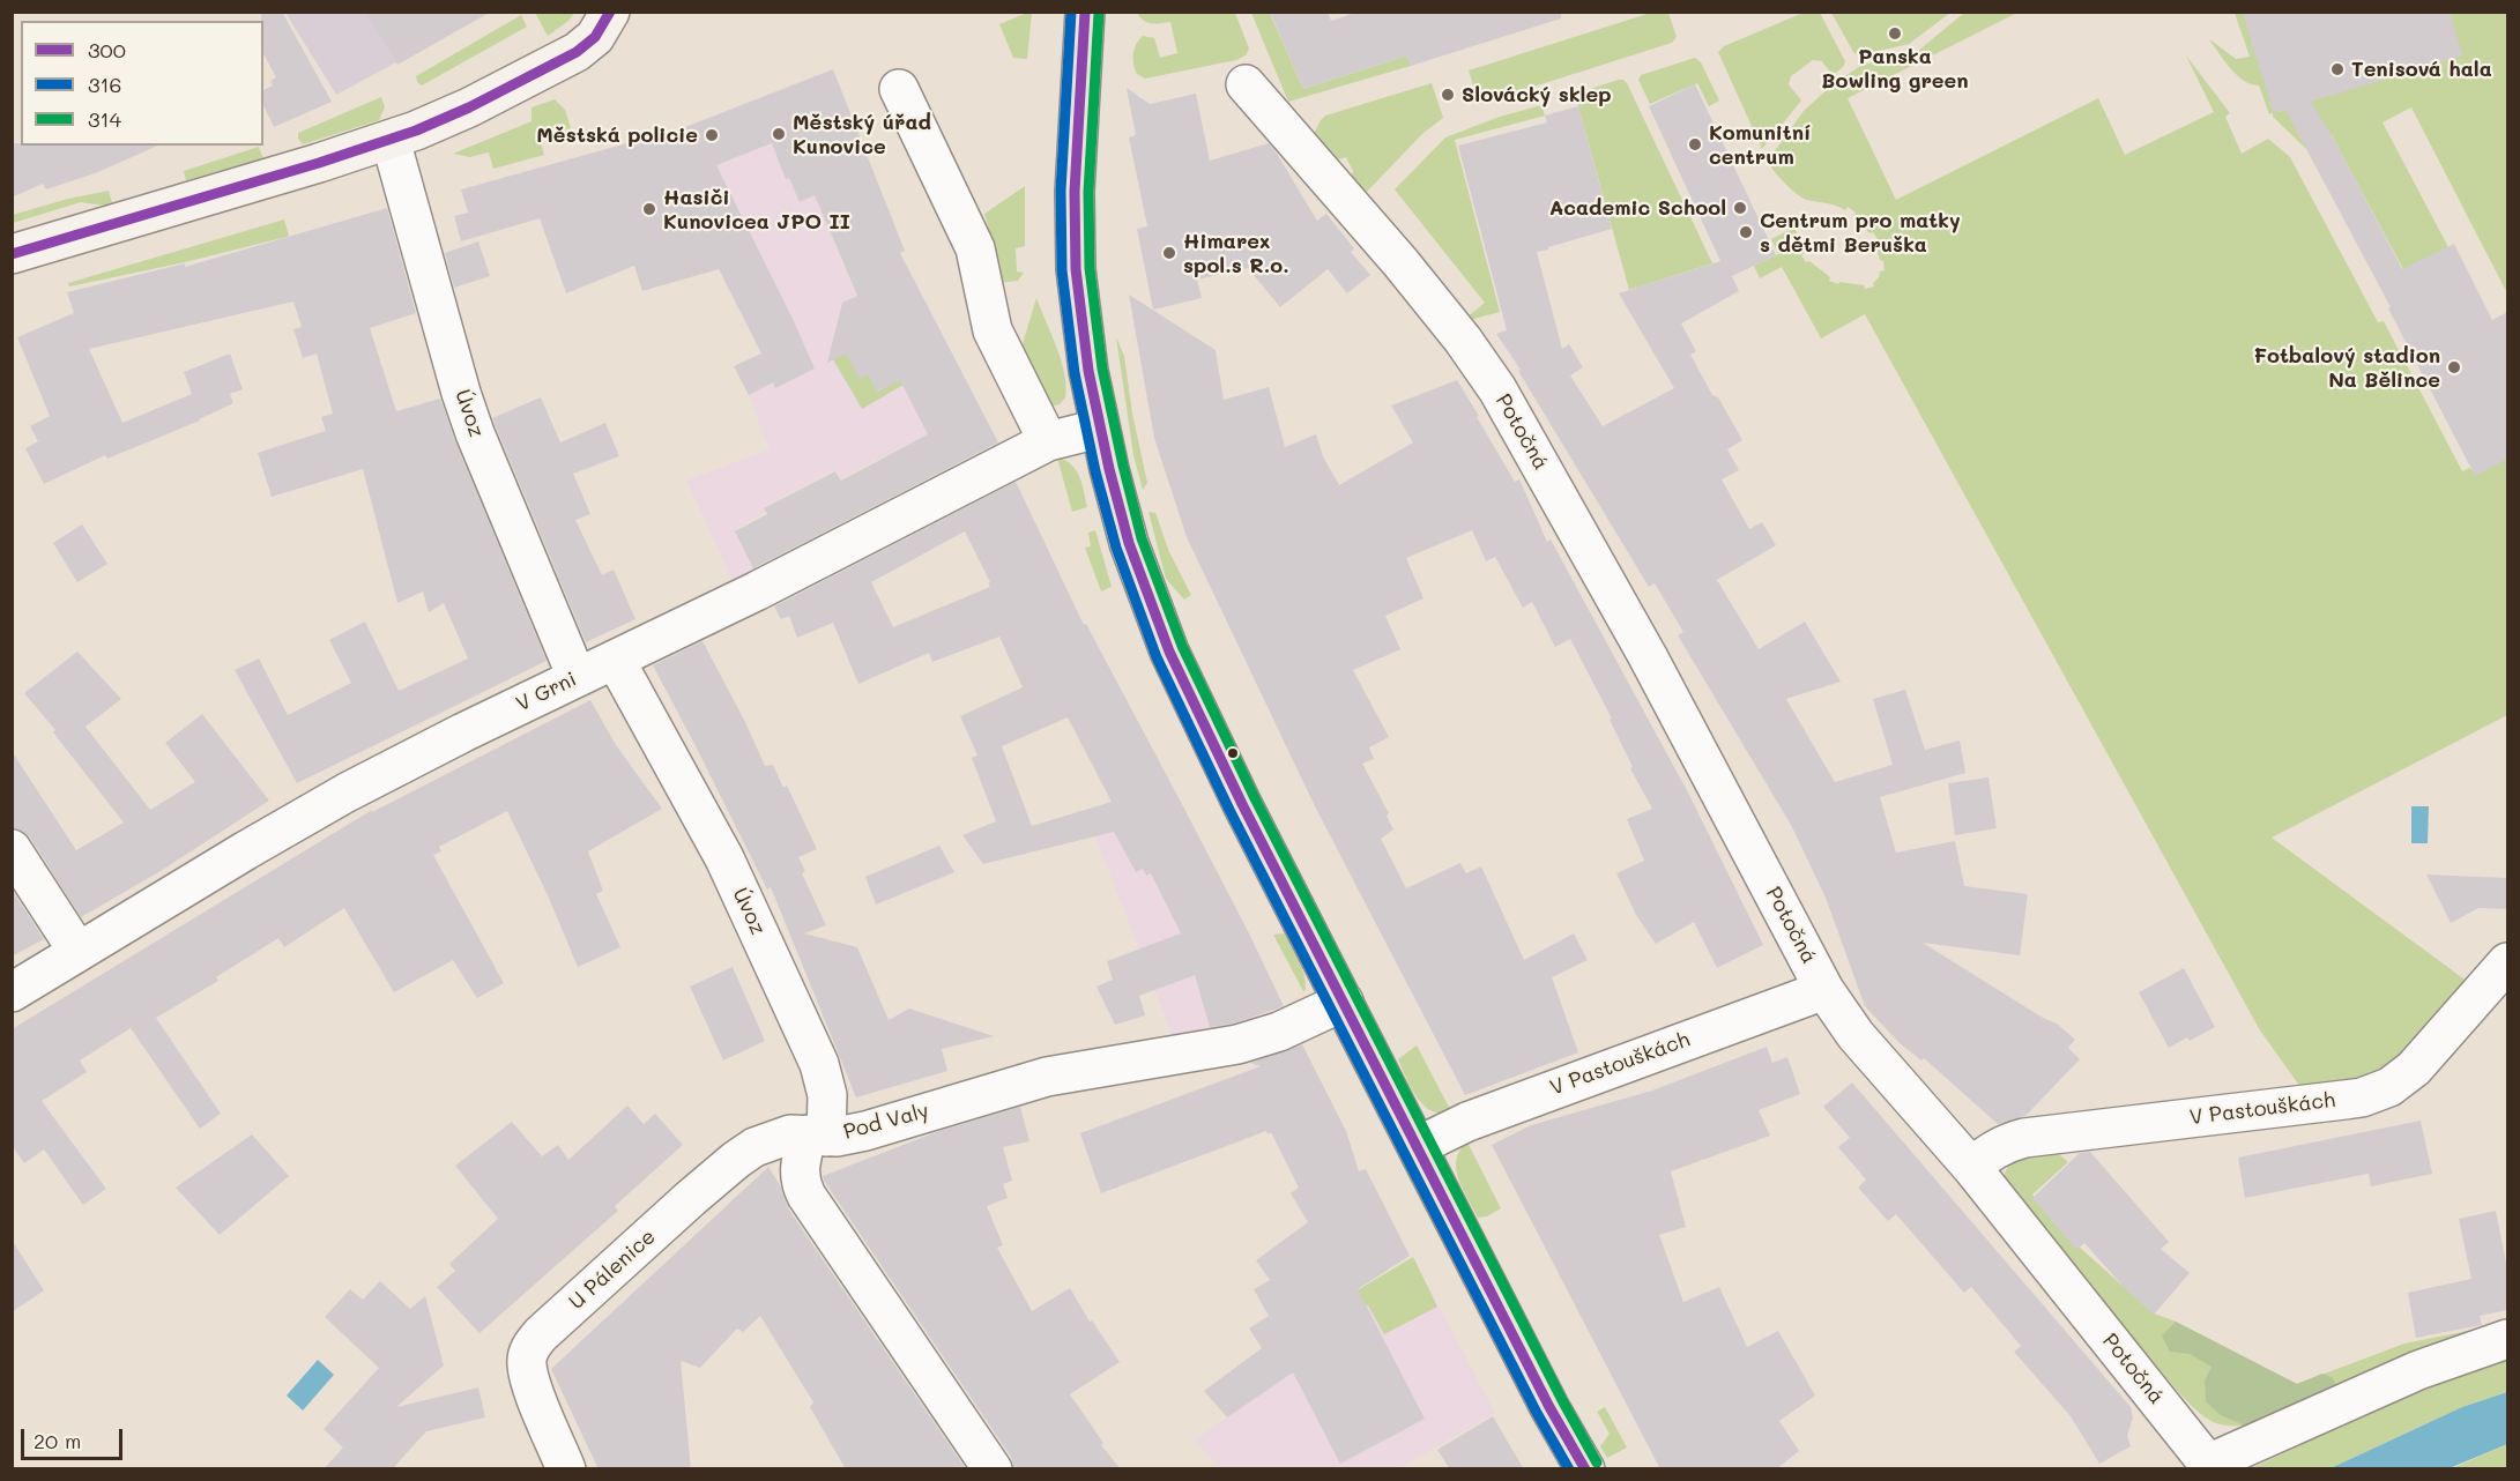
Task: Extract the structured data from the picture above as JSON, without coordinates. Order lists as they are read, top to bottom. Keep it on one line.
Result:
{"streets":{"street":["Úvoz","Potočná","V Grni","V Pastouškách","Pod Valy","U Pálenice"]},"crossings":[["Úvoz","V Grni"],["Úvoz","Pod Valy"],["Úvoz","U Pálenice"],["Potočná","V Pastouškách"],["Pod Valy","U Pálenice"]],"places":["Panska Bowling green","Tenisová hala","Slovácký sklep","Městský úřad Kunovice","Městská policie","Komunitní centrum","Academic School","Hasiči Kunovicea JPO II","Centrum pro matky s dětmi Beruška","Himarex spol.s R.o.","Fotbalový stadion Na Bělince"],"lines":["transit line 300","transit line 316","transit line 314"],"legend":["300","316","314"],"scale_bar":"20 m"}
